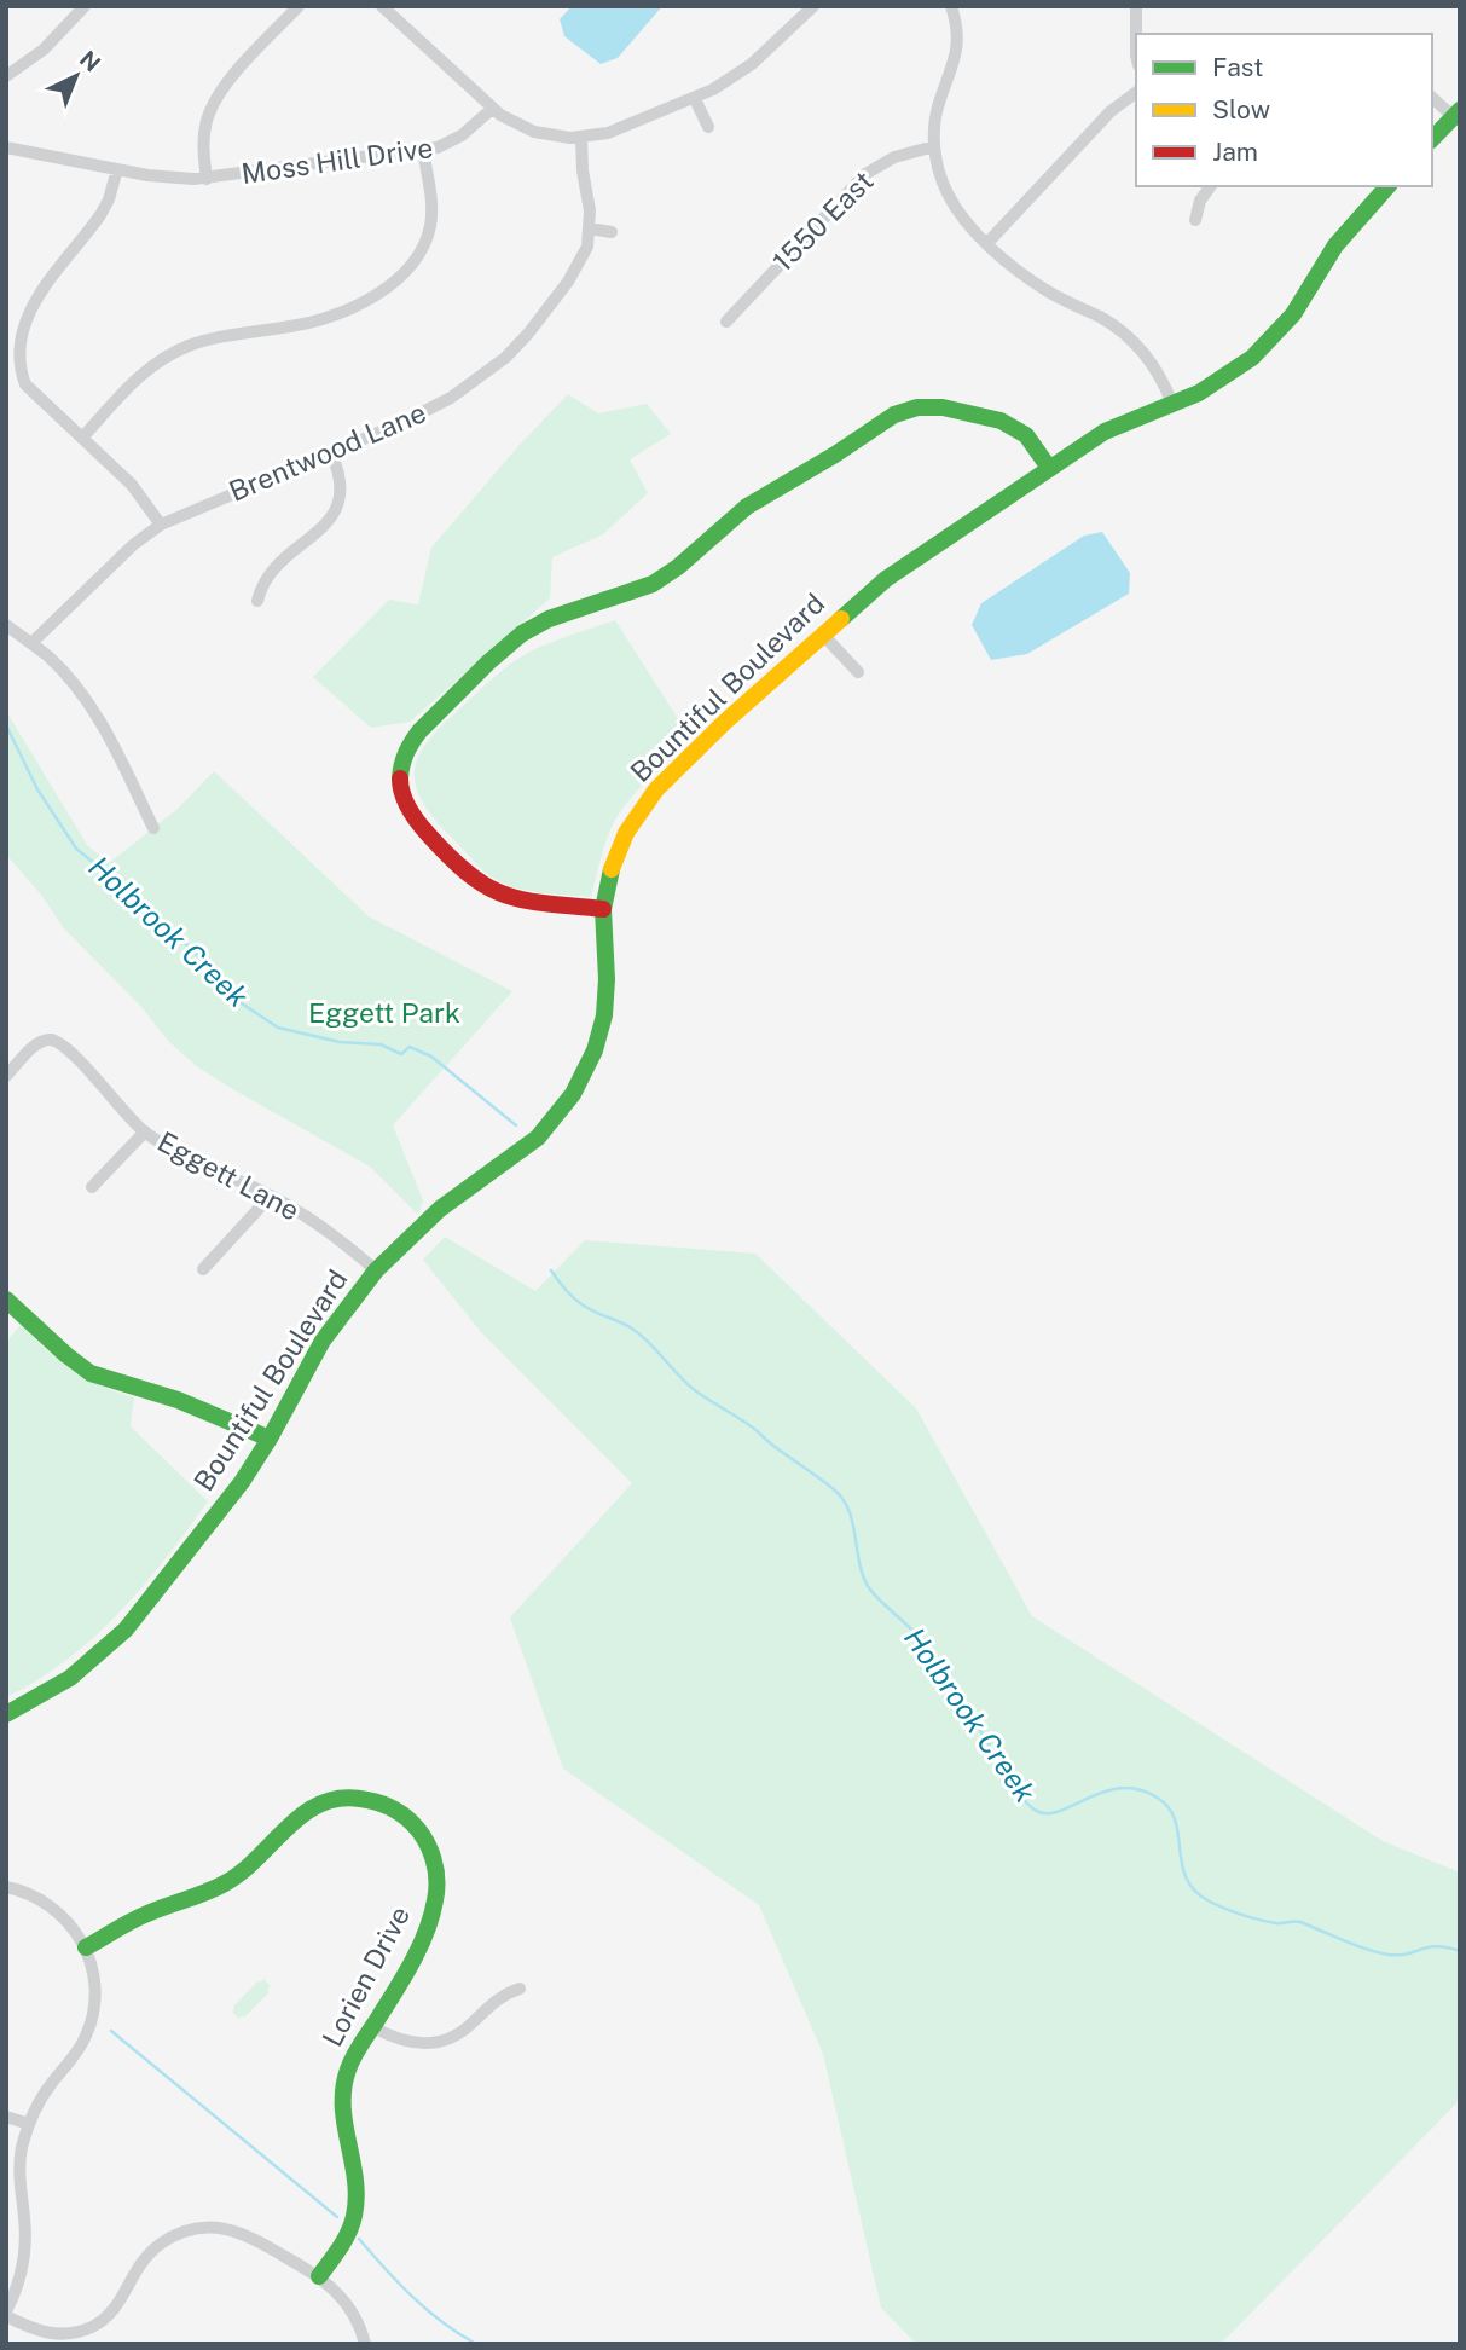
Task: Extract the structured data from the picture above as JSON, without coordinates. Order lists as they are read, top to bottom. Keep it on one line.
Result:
{"streets":{"street":["Moss Hill Drive","1550 East","Brentwood Lane","Bountiful Boulevard","Eggett Lane","Lorien Drive"]},"crossings":[["Bountiful Boulevard","Eggett Lane"]],"water":["Holbrook Creek"],"parks":["Eggett Park"],"legend":["Fast","Slow","Jam"],"north":"top right"}
